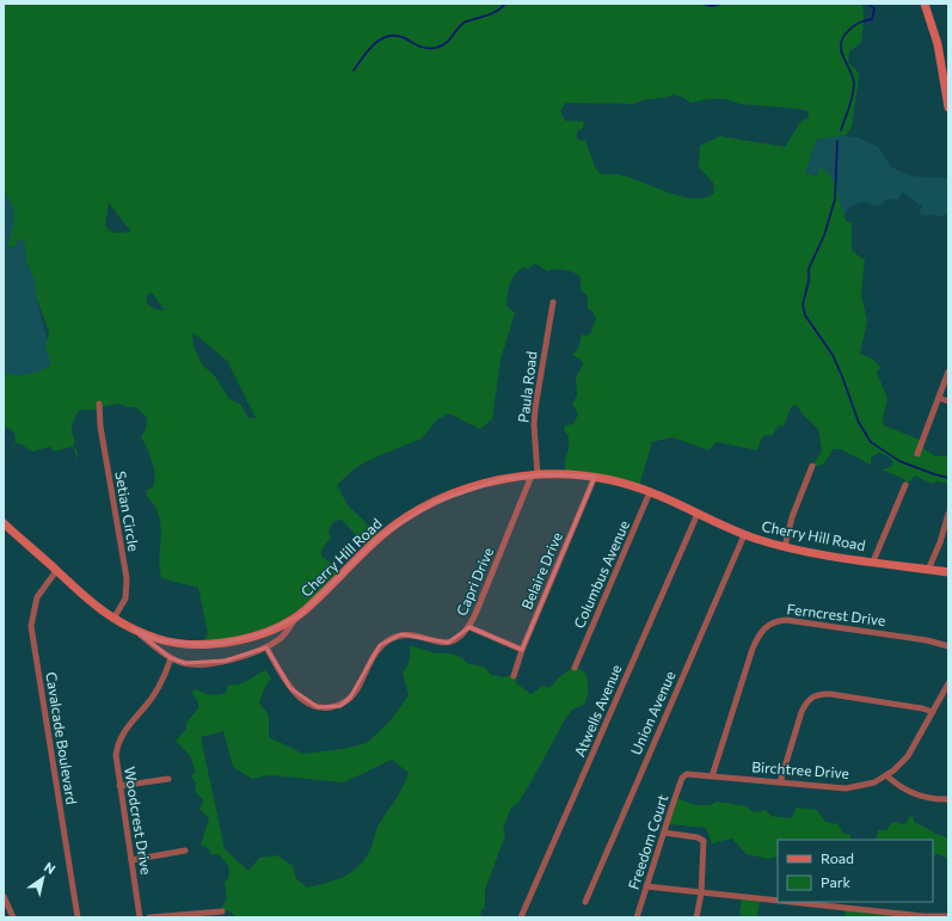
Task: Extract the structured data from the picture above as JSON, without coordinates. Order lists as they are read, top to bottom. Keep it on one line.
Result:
{"streets":{"main road":["Cherry Hill Road"],"street":["Paula Road","Setian Circle","Belaire Drive","Columbus Avenue","Capri Drive","Ferncrest Drive","Atwells Avenue","Union Avenue","Cavalcade Boulevard","Birchtree Drive","Woodcrest Drive","Freedom Court"]},"crossings":[["Paula Road","Cherry Hill Road"],["Paula Road","Capri Drive"],["Setian Circle","Cherry Hill Road"],["Cherry Hill Road","Belaire Drive"],["Cherry Hill Road","Columbus Avenue"],["Cherry Hill Road","Capri Drive"],["Cherry Hill Road","Atwells Avenue"],["Cherry Hill Road","Union Avenue"],["Cherry Hill Road","Cavalcade Boulevard"],["Ferncrest Drive","Birchtree Drive"],["Birchtree Drive","Freedom Court"]],"legend":["Road","Park"],"north":"top right"}
